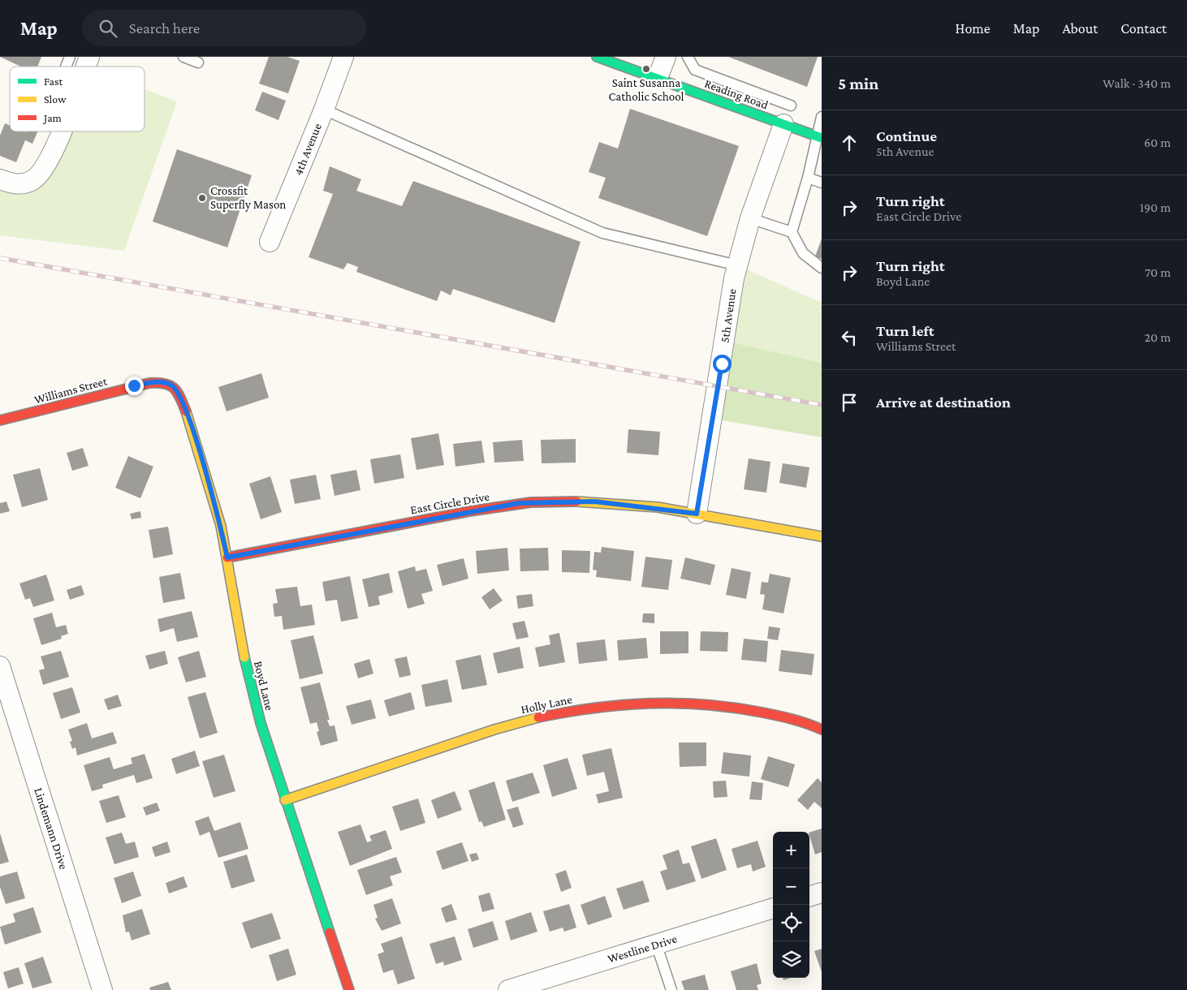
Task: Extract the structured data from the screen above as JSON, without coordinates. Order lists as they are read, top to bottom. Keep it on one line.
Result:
{"streets":{"street":["Reading Road","4th Avenue","5th Avenue","Williams Street","East Circle Drive","Boyd Lane","Holly Lane","Lindemann Drive","Westline Drive"]},"crossings":[["Reading Road","5th Avenue"],["5th Avenue","East Circle Drive"],["Williams Street","Boyd Lane"],["East Circle Drive","Boyd Lane"],["Boyd Lane","Holly Lane"]],"places":["Saint Susanna Catholic School","Crossfit Superfly Mason"],"legend":["Fast","Slow","Jam"],"page":{"header":"Map","search":"Search here","nav":["Home","Map","About","Contact"],"heading":["5 min","Walk · 340 m"],"list":[["Continue","5th Avenue","60 m"],["Turn right","East Circle Drive","190 m"],["Turn right","Boyd Lane","70 m"],["Turn left","Williams Street","20 m"],"Arrive at destination"],"map_buttons":["+","−"]}}
